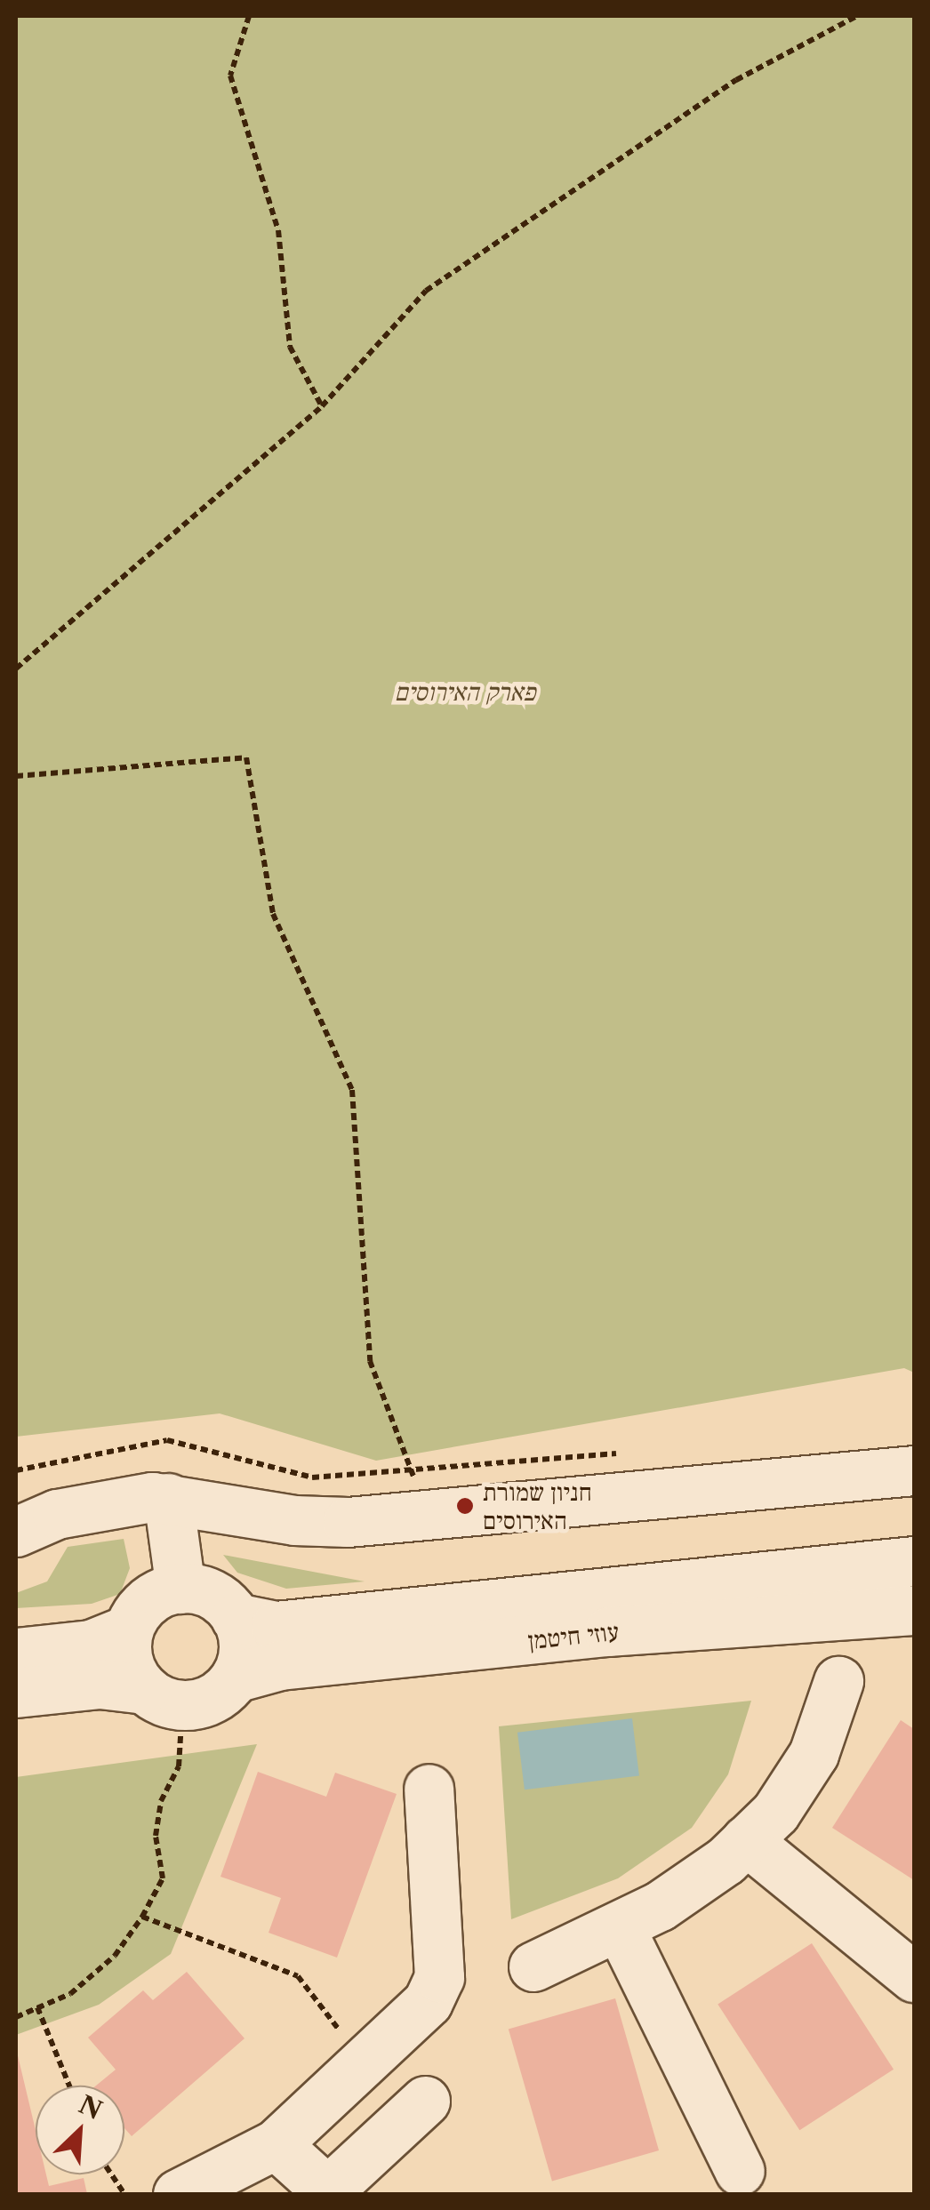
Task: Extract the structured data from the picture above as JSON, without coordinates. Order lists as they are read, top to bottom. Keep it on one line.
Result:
{"streets":{"street":["עוזי חיטמן"]},"parks":["פארק האירוסים"],"places":["חניון שמורת האירוסים"],"north":"top right"}
